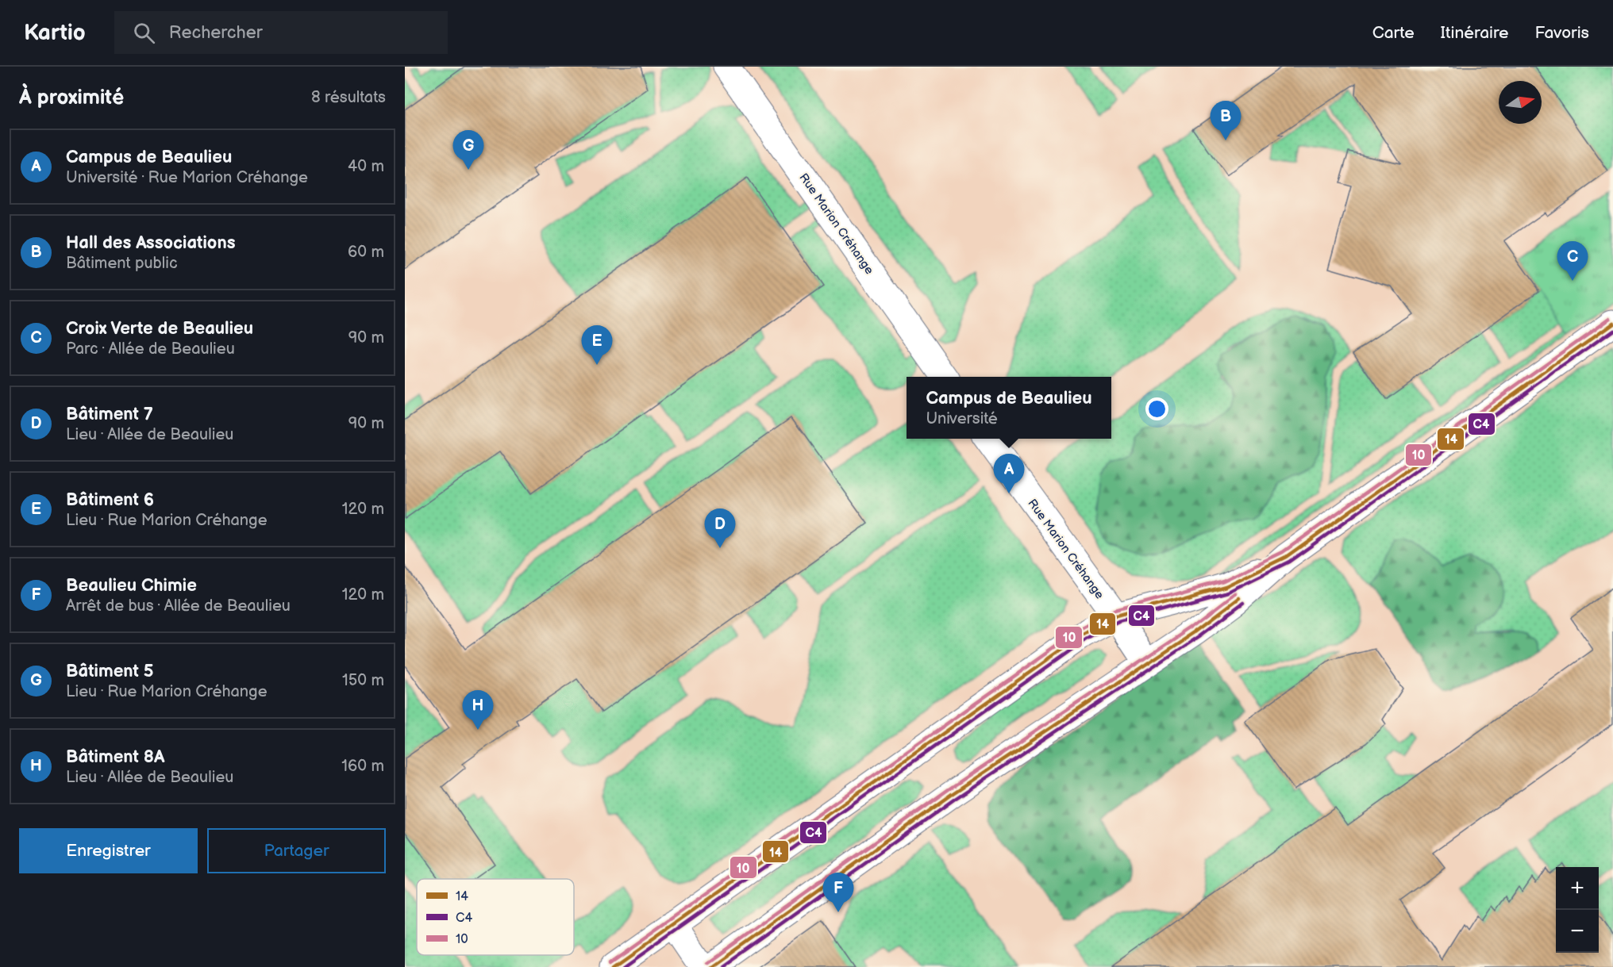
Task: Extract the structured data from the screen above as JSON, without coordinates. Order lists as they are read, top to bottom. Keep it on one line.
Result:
{"streets":{"street":["Rue Marion Créhange"]},"lines":["transit line 10","transit line 14","transit line C4"],"legend":["14","C4","10"],"north":"right","page":{"header":"Kartio","search":"Rechercher","nav":["Carte","Itinéraire","Favoris"],"heading":["À proximité","8 résultats"],"pins":["B","G","C","E","A","D","H","F"],"list":[{"mark":"A","name":"Campus de Beaulieu","note":"Université · Rue Marion Créhange","value":"40 m"},{"mark":"B","name":"Hall des Associations","note":"Bâtiment public","value":"60 m"},{"mark":"C","name":"Croix Verte de Beaulieu","note":"Parc · Allée de Beaulieu","value":"90 m"},{"mark":"D","name":"Bâtiment 7","note":"Lieu · Allée de Beaulieu","value":"90 m"},{"mark":"E","name":"Bâtiment 6","note":"Lieu · Rue Marion Créhange","value":"120 m"},{"mark":"F","name":"Beaulieu Chimie","note":"Arrêt de bus · Allée de Beaulieu","value":"120 m"},{"mark":"G","name":"Bâtiment 5","note":"Lieu · Rue Marion Créhange","value":"150 m"},{"mark":"H","name":"Bâtiment 8A","note":"Lieu · Allée de Beaulieu","value":"160 m"}],"popup":["Campus de Beaulieu","Université"],"buttons":["Enregistrer","Partager"],"map_buttons":["+","−"]}}
